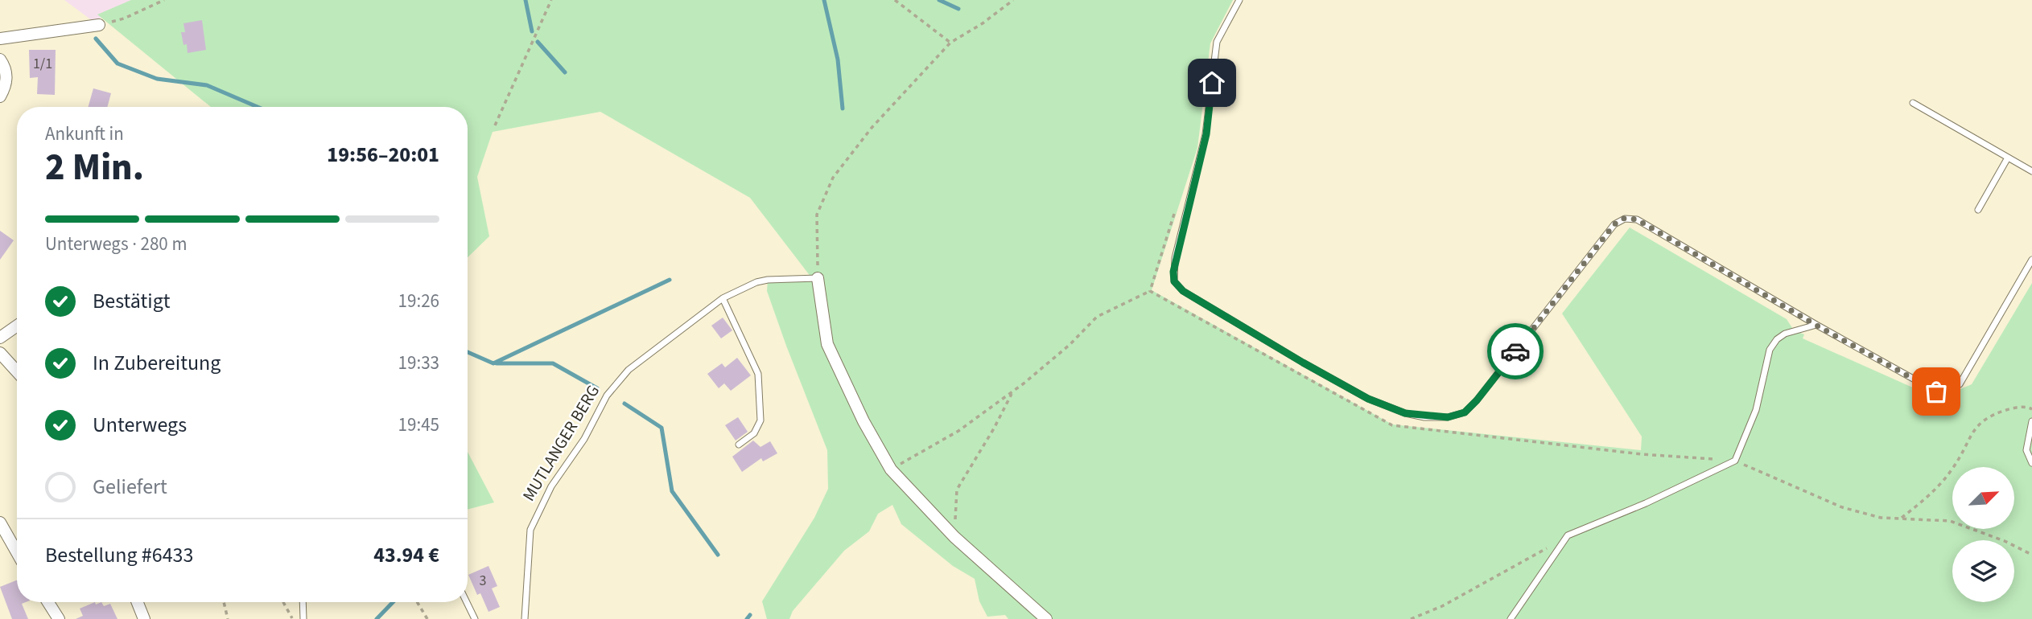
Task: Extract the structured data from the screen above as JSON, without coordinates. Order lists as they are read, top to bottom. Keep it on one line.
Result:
{"streets":{"lane":["MUTLANGER BERG"]},"house_numbers":["1/1","3"],"north":"top right","page":{"heading":["2 Min.","Ankunft in","19:56–20:01"],"panel":["Bestellung #6433","43.94 €"],"bar":"Unterwegs · 280 m","list":[["Bestätigt","19:26"],["In Zubereitung","19:33"],["Unterwegs","19:45"],"Geliefert"]}}
